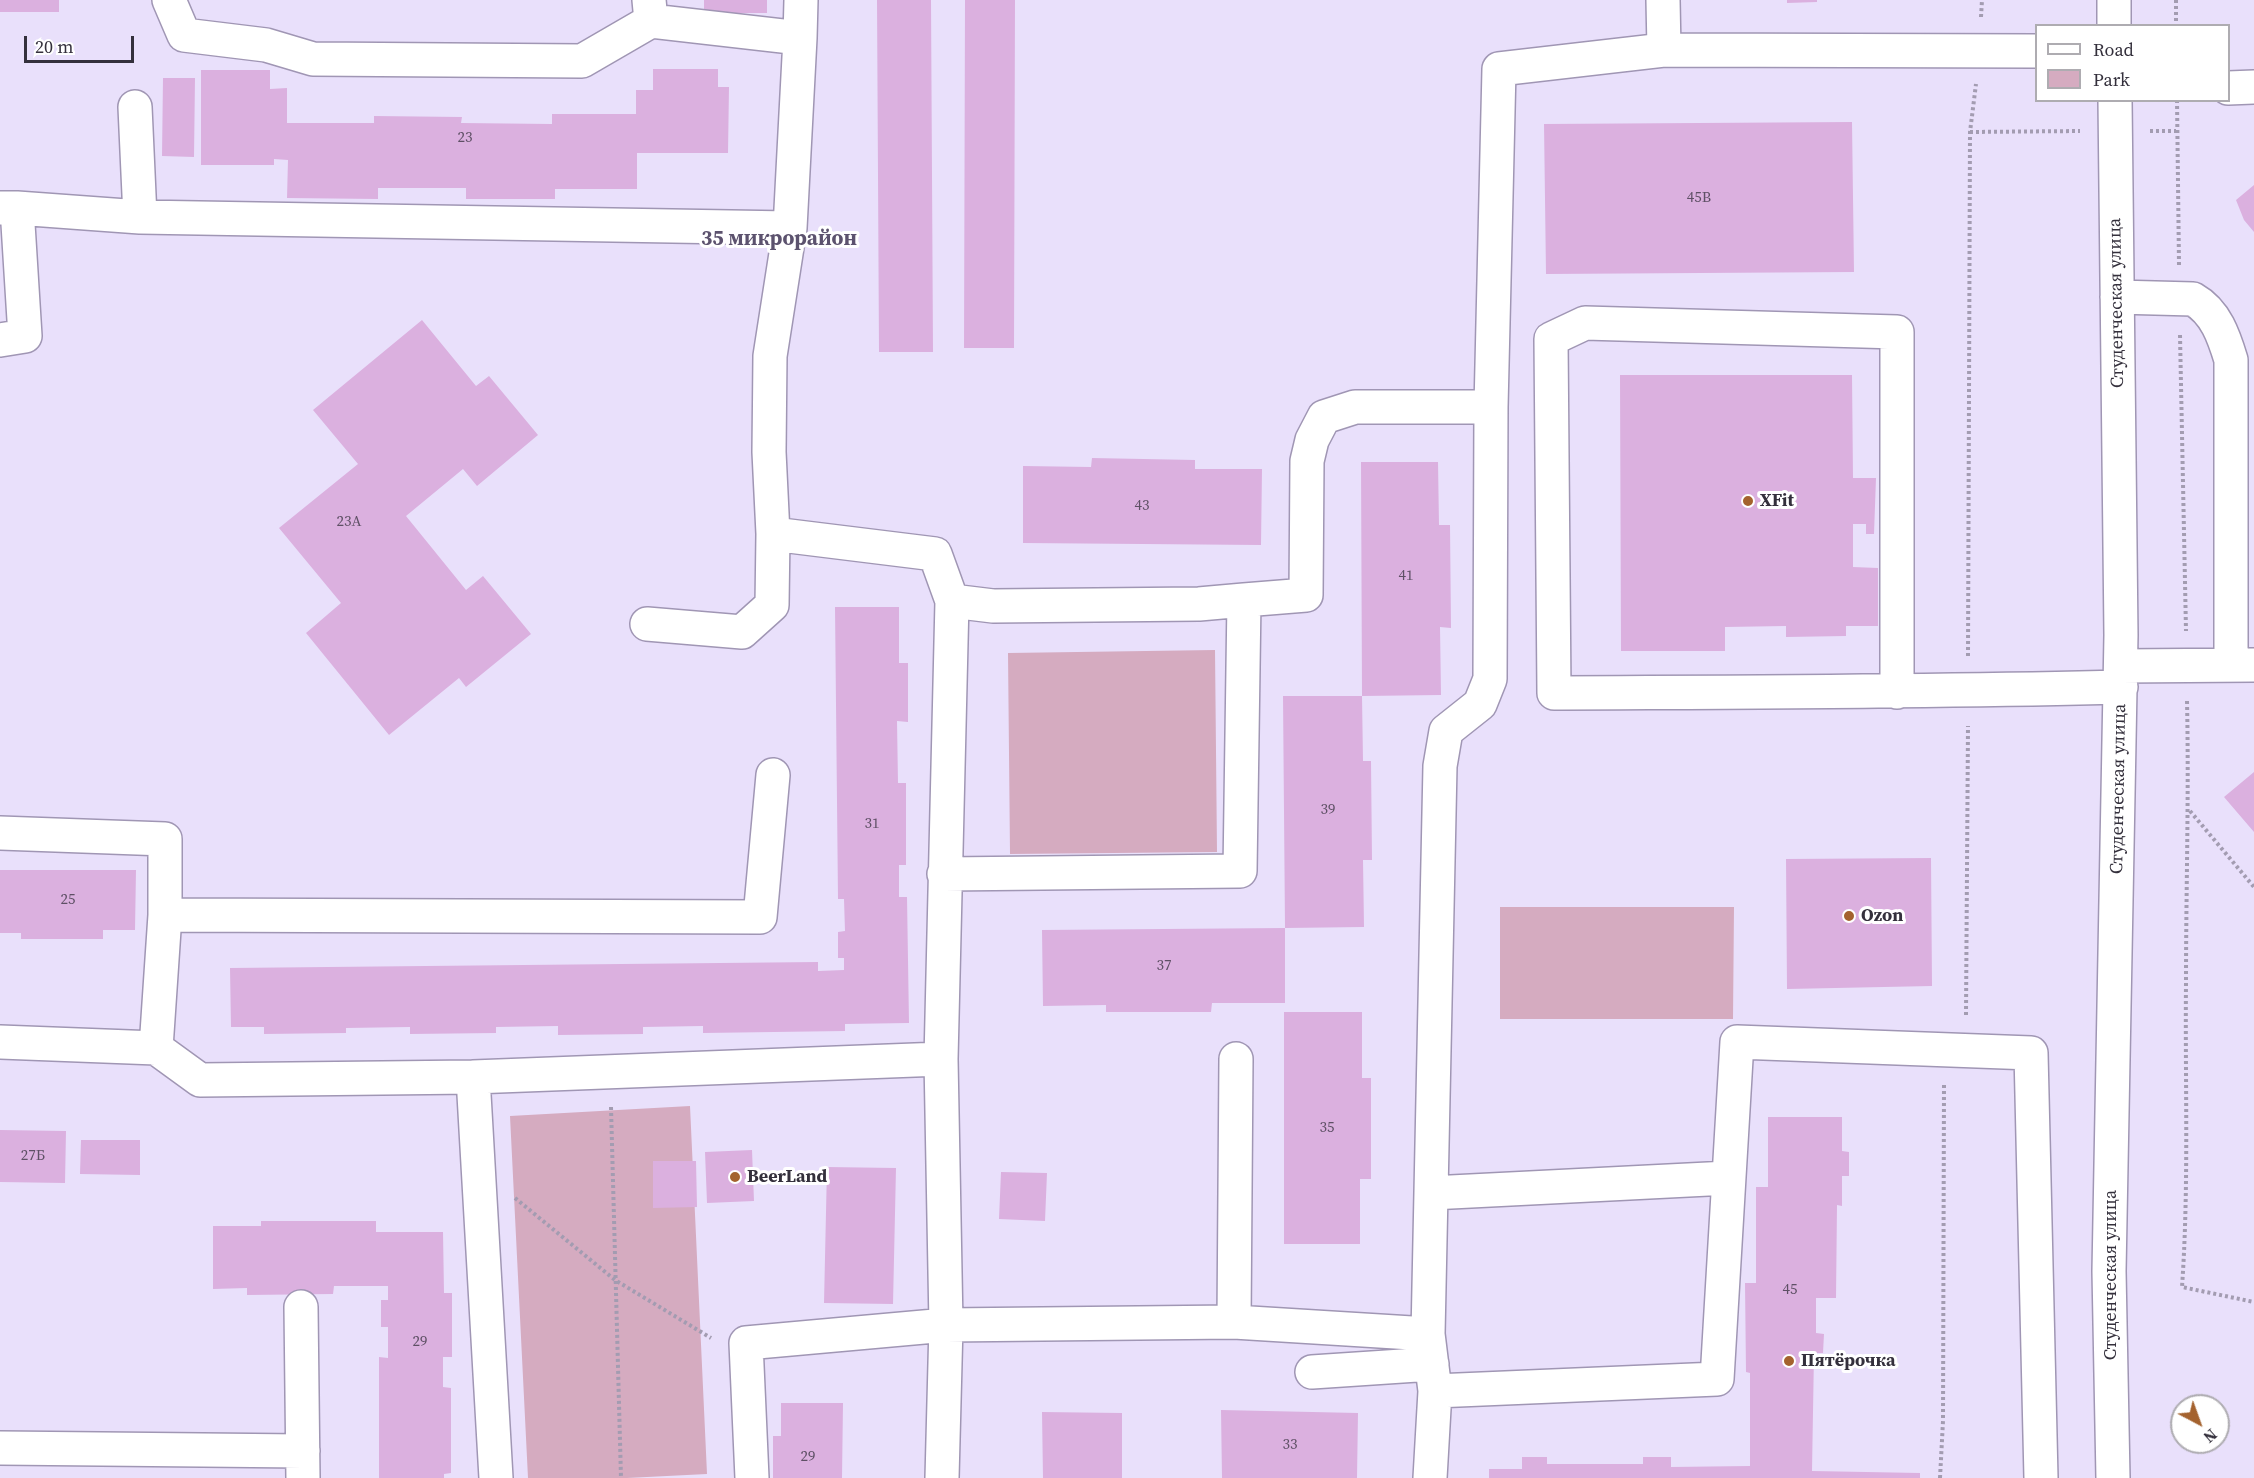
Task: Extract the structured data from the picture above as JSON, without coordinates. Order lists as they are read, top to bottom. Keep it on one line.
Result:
{"streets":{"street":["Студенческая улица"]},"districts":["35 микрорайон"],"places":["XFit","Ozon","BeerLand","Пятёрочка"],"house_numbers":["23","45В","43","23А","41","39","31","25","37","35","27Б","45","29","33","29"],"legend":["Road","Park"],"scale_bar":"20 m","north":"bottom right"}
